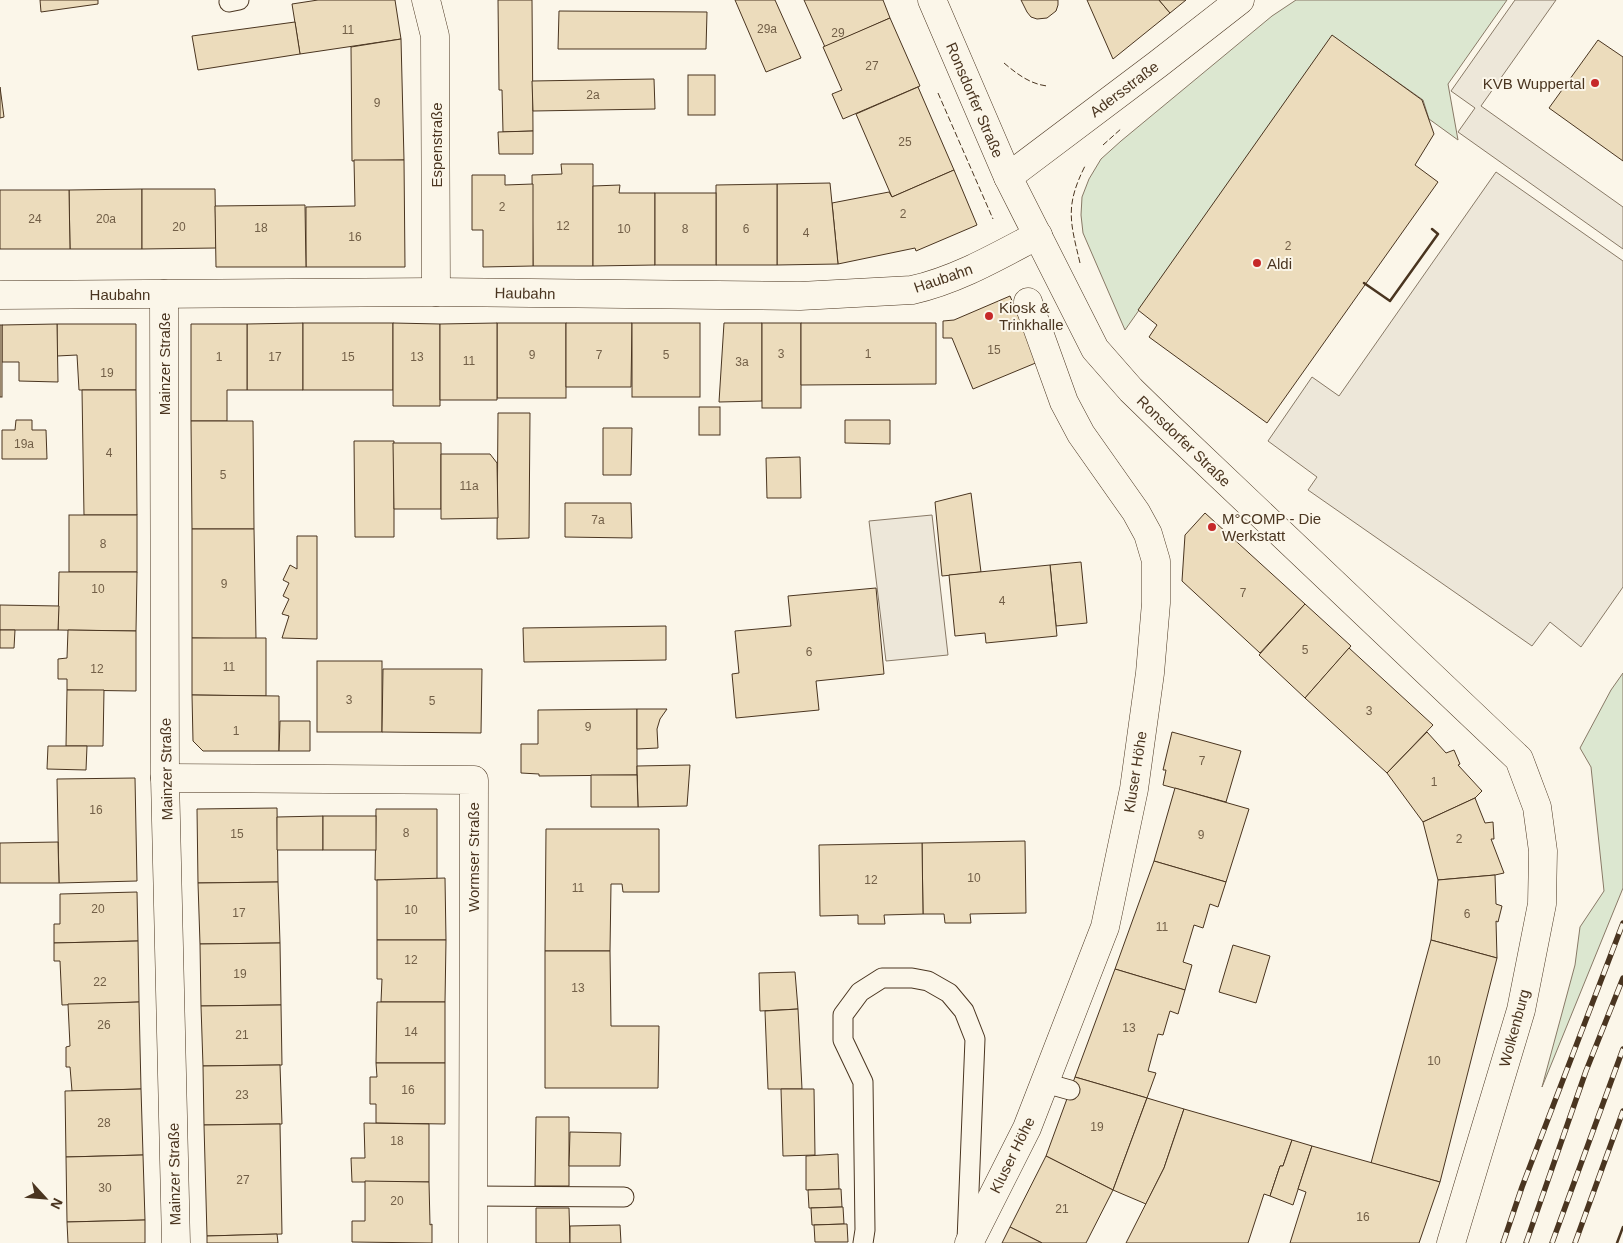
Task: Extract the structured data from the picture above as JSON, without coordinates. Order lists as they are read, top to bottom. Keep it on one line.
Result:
{"streets":{"street":["Adersstraße","Ronsdorfer Straße","Espenstraße","Haubahn","Mainzer Straße","Kluser Höhe","Wormser Straße","Wolkenburg"]},"crossings":[["Adersstraße","Ronsdorfer Straße"],["Ronsdorfer Straße","Haubahn"],["Ronsdorfer Straße","Wolkenburg"],["Espenstraße","Haubahn"],["Haubahn","Mainzer Straße"],["Mainzer Straße","Wormser Straße"]],"places":["KVB Wuppertal","Aldi","Kiosk & Trinkhalle","M°COMP - Die Werkstatt"],"house_numbers":["29a","11","29","27","2a","9","25","2","2","24","20a","12","20","18","10","8","6","4","16","2","15","3","1","9","7","5","1","17","15","13","11","3a","19","19a","4","5","11a","7a","8","9","10","7","4","5","6","11","12","3","5","3","9","1","7","1","16","8","15","9","2","10","12","11","20","10","17","6","11","12","19","22","13","26","13","14","21","10","16","23","28","19","18","27","30","20","21","16"],"north":"bottom right"}
